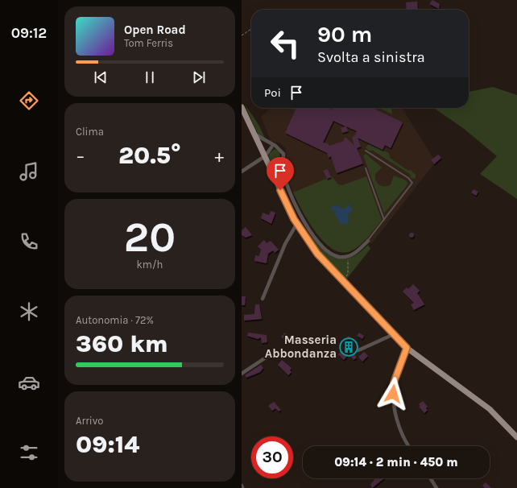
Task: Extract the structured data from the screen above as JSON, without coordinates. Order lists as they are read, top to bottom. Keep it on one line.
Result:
{"places":{"building":["Masseria Abbondanza"]},"page":{"tabs":"09:12","turn":["90 m","Svolta a sinistra"],"song":["Open Road","Tom Ferris"],"then":"Poi","tile":["Clima",["20","km/h"],["Autonomia · 72%","360 km"],["Arrivo","09:14"]],"heat":["−","20.5°","+"],"limit":"30","trip":"09:14 · 2 min · 450 m"}}
